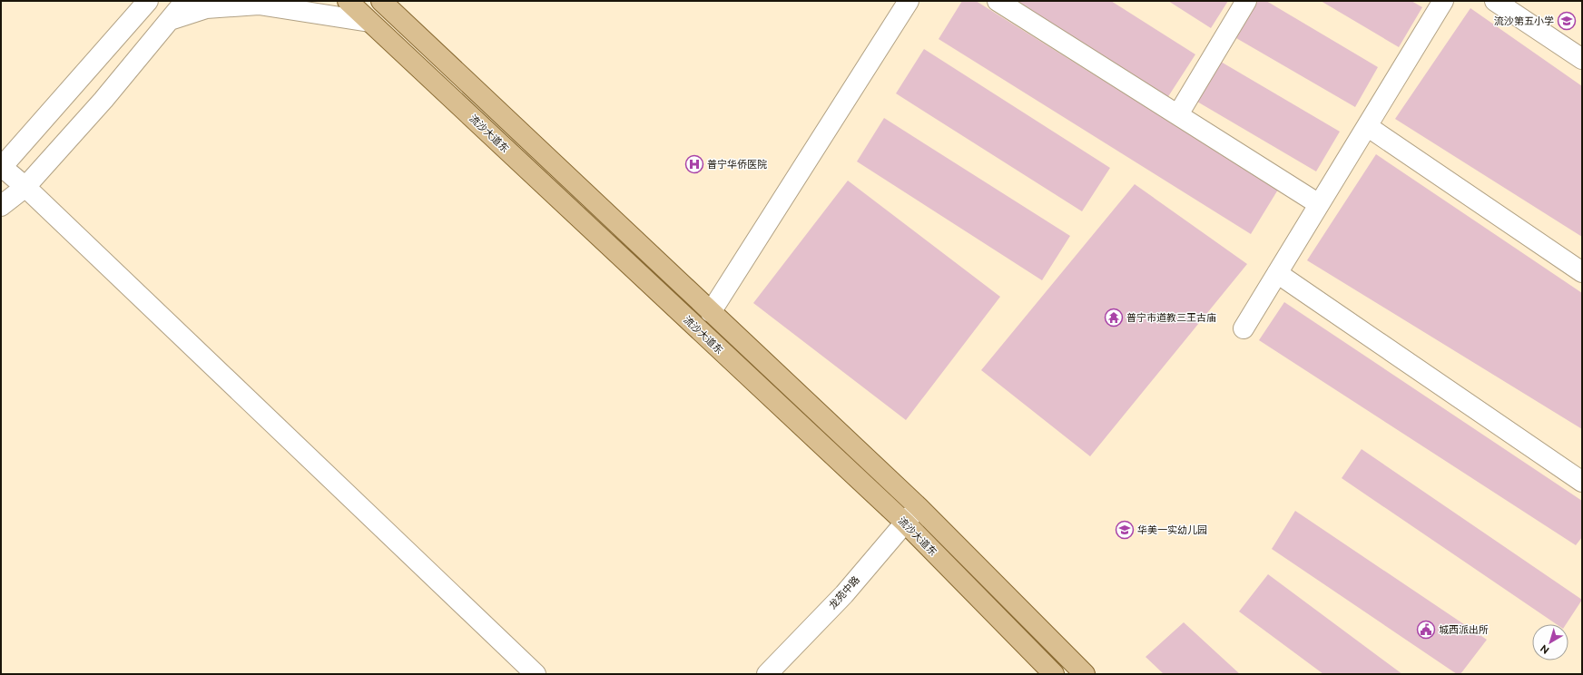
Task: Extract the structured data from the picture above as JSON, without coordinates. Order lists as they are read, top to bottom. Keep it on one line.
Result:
{"streets":{"main road":["流沙大道东"],"street":["龙苑中路"]},"crossings":[["流沙大道东","龙苑中路"]],"places":{"school or university":["流沙第五小学","华美一实幼儿园"],"hospital":["普宁华侨医院"],"temple":["普宁市道教三王古庙"],"public building":["城西派出所"]},"north":"bottom left"}
